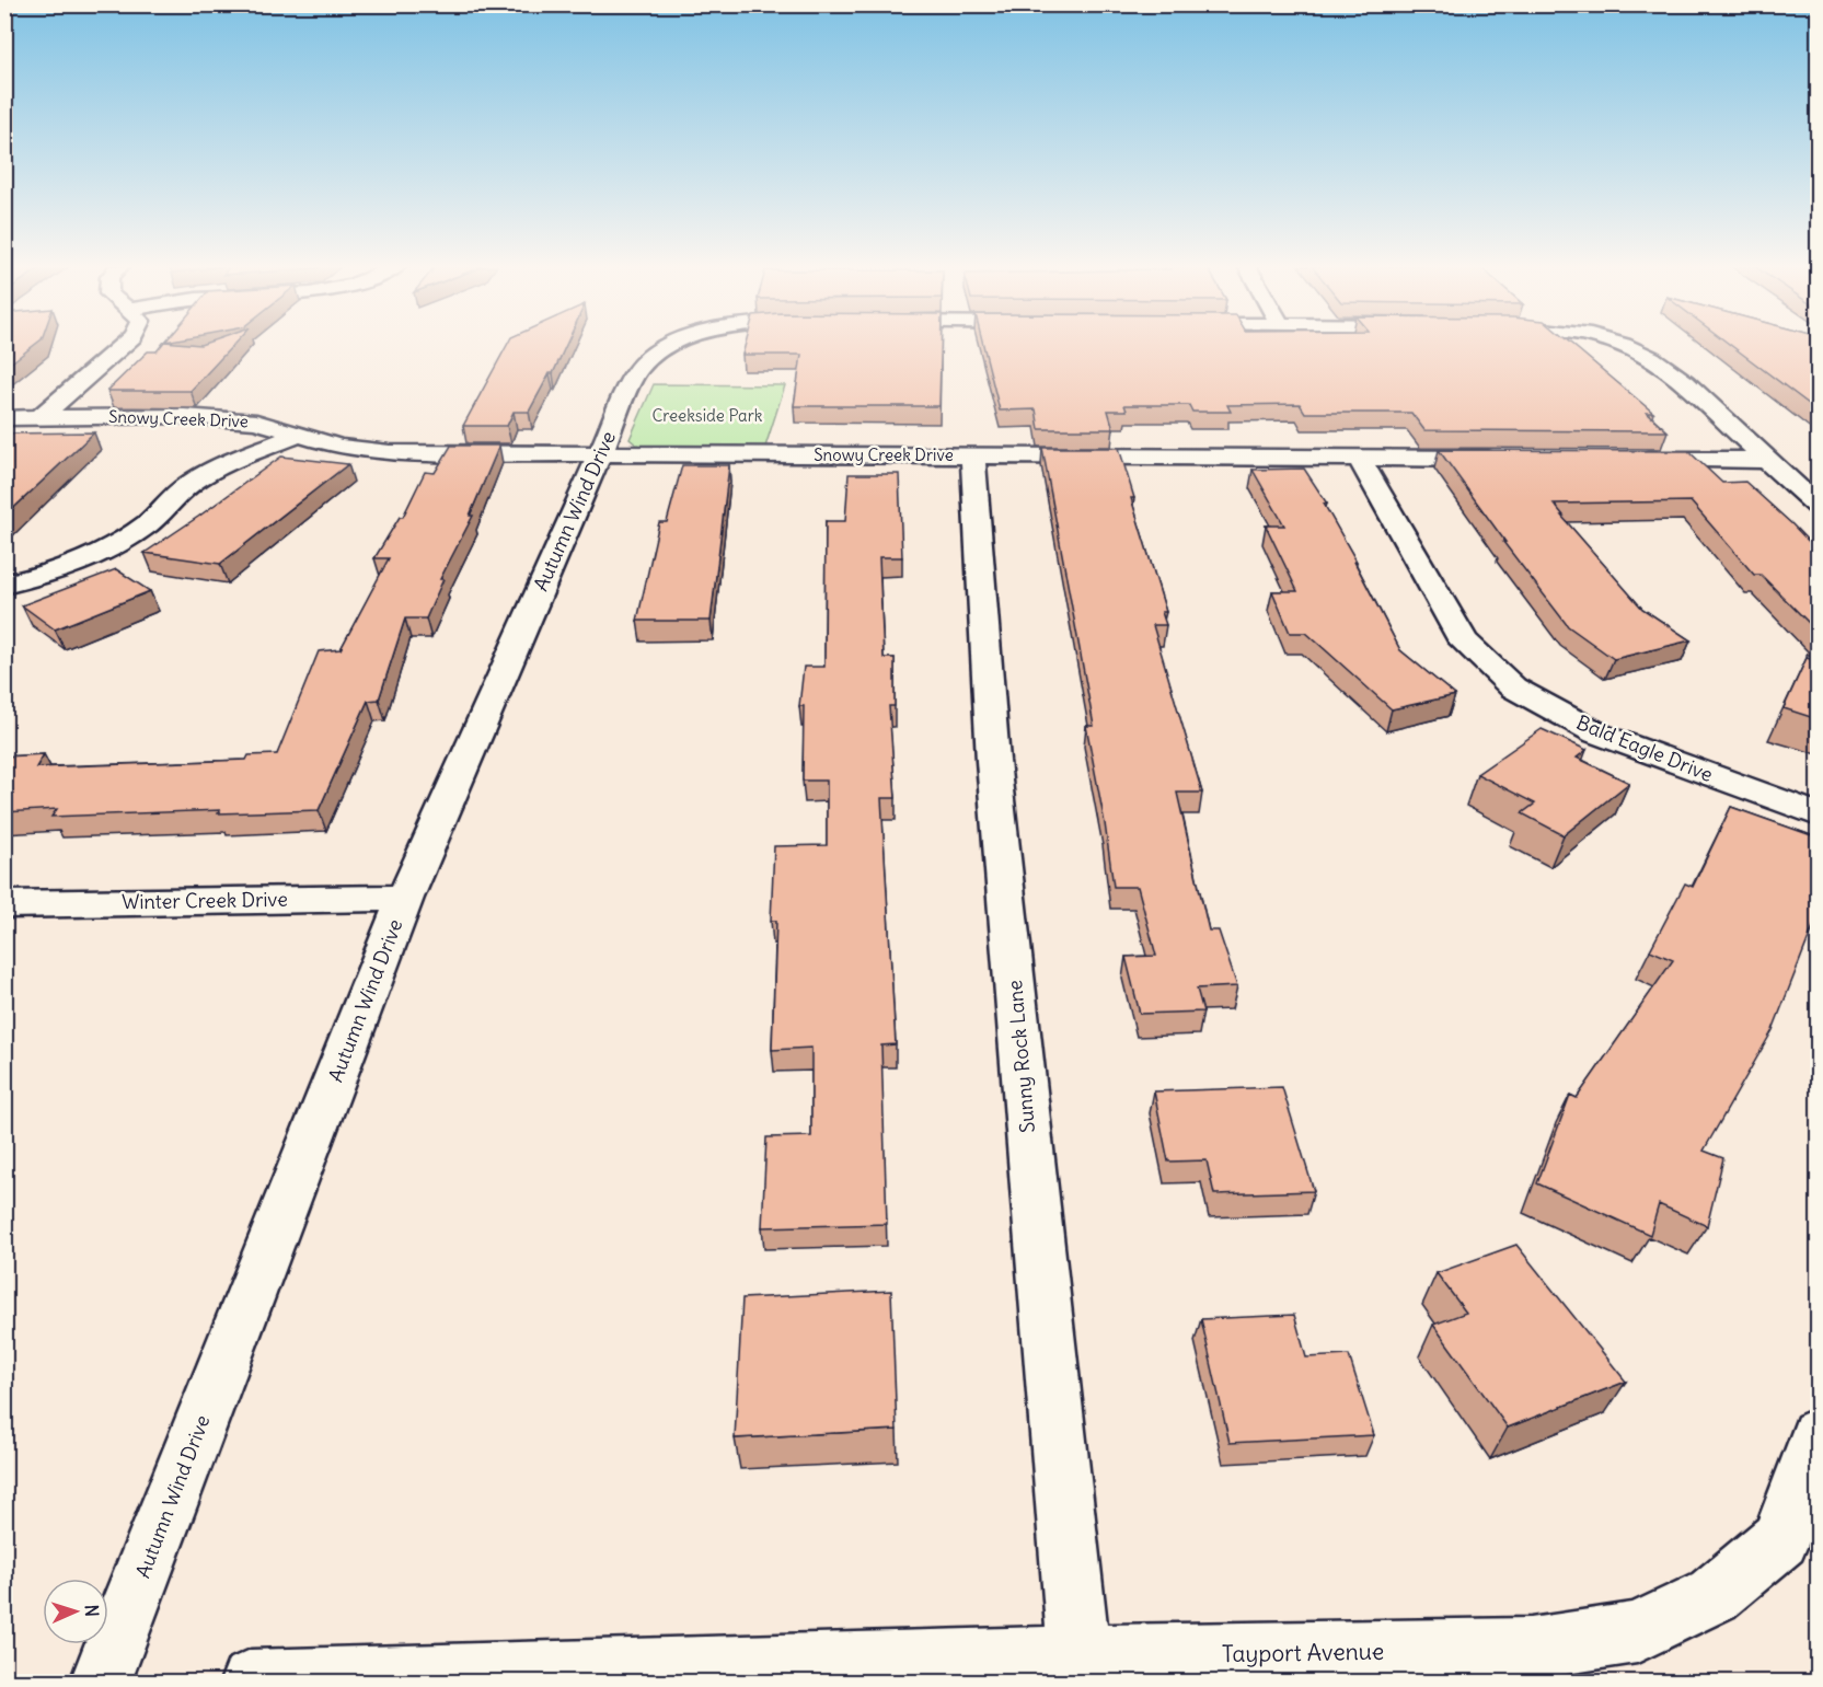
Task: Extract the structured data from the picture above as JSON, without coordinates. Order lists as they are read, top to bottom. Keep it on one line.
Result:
{"streets":{"street":["Snowy Creek Drive","Autumn Wind Drive","Bald Eagle Drive","Winter Creek Drive","Sunny Rock Lane","Tayport Avenue"]},"crossings":[["Snowy Creek Drive","Autumn Wind Drive"],["Snowy Creek Drive","Bald Eagle Drive"],["Snowy Creek Drive","Sunny Rock Lane"],["Autumn Wind Drive","Winter Creek Drive"],["Sunny Rock Lane","Tayport Avenue"]],"parks":["Creekside Park"],"north":"right"}
